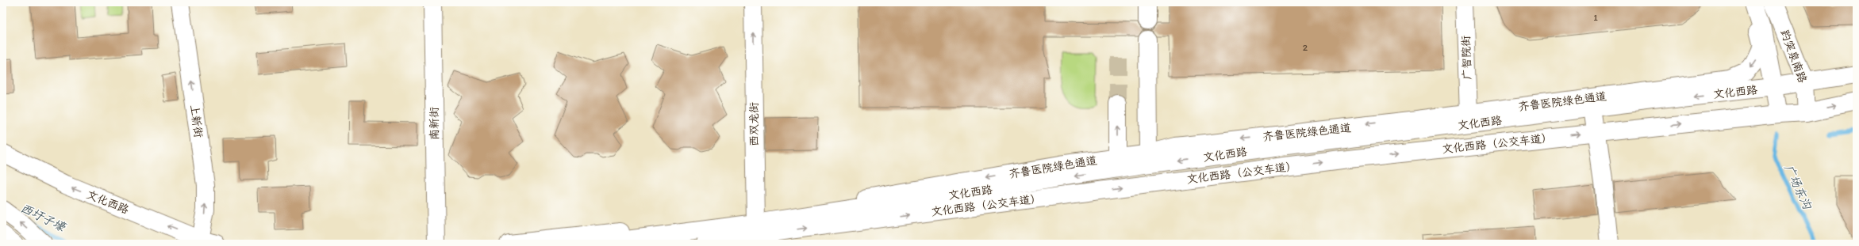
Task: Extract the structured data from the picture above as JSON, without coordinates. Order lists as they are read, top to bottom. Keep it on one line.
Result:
{"streets":{"main road":["趵突泉南路","广智院街","文化西路","齐鲁医院绿色通道","上新街","南新街","西双龙街","文化西路（公交车道）"]},"crossings":[["趵突泉南路","文化西路"],["趵突泉南路","文化西路（公交车道）"],["广智院街","齐鲁医院绿色通道"],["文化西路","齐鲁医院绿色通道"],["文化西路","上新街"],["文化西路","西双龙街"],["文化西路","文化西路（公交车道）"],["齐鲁医院绿色通道","西双龙街"],["齐鲁医院绿色通道","文化西路（公交车道）"],["西双龙街","文化西路（公交车道）"]],"one_way":["文化西路","齐鲁医院绿色通道","上新街","文化西路（公交车道）"],"water":["广场东沟","西圩子壕"],"house_numbers":["1","2"]}
